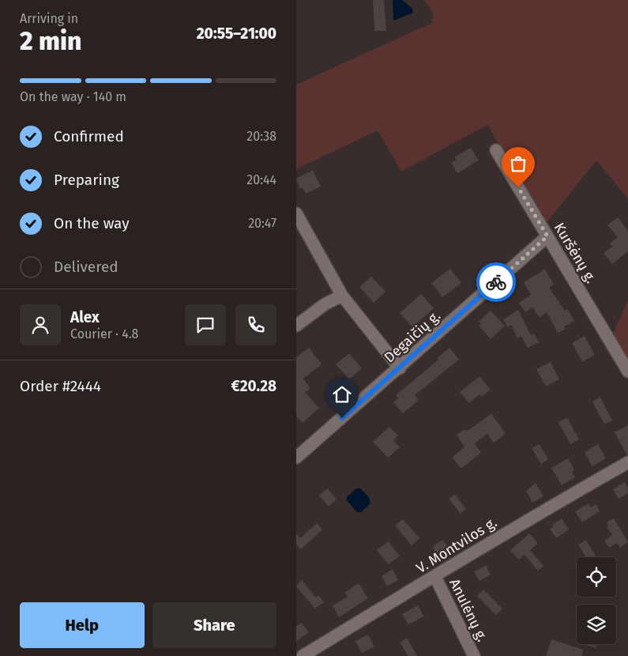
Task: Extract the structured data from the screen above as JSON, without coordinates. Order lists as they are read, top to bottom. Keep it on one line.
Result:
{"streets":{"street":["Kuršėnų g.","Degaičių g.","V. Montvilos g.","Anulėnų g."]},"crossings":[["Kuršėnų g.","Degaičių g."],["V. Montvilos g.","Anulėnų g."]],"page":{"heading":["2 min","Arriving in","20:55–21:00"],"panel":["Alex","Courier · 4.8","Order #2444","€20.28"],"bar":"On the way · 140 m","list":[["Confirmed","20:38"],["Preparing","20:44"],["On the way","20:47"],"Delivered"],"buttons":["Help","Share"]}}
